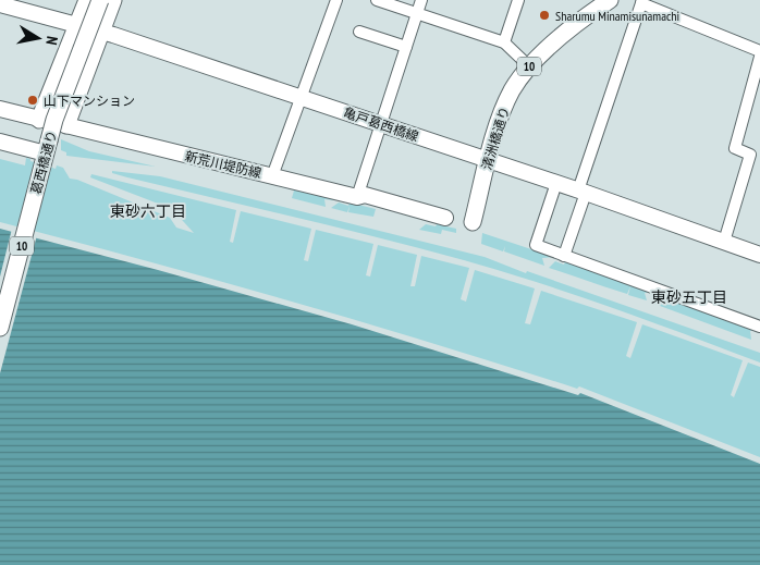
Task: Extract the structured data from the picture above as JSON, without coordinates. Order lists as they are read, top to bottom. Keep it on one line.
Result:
{"streets":{"main road":["10","亀戸葛西橋線","清洲橋通り","葛西橋通り","新荒川堤防線"]},"crossings":[["亀戸葛西橋線","清洲橋通り"]],"districts":["東砂六丁目","東砂五丁目"],"places":["Sharumu Minamisunamachi","山下マンション"],"north":"right"}
